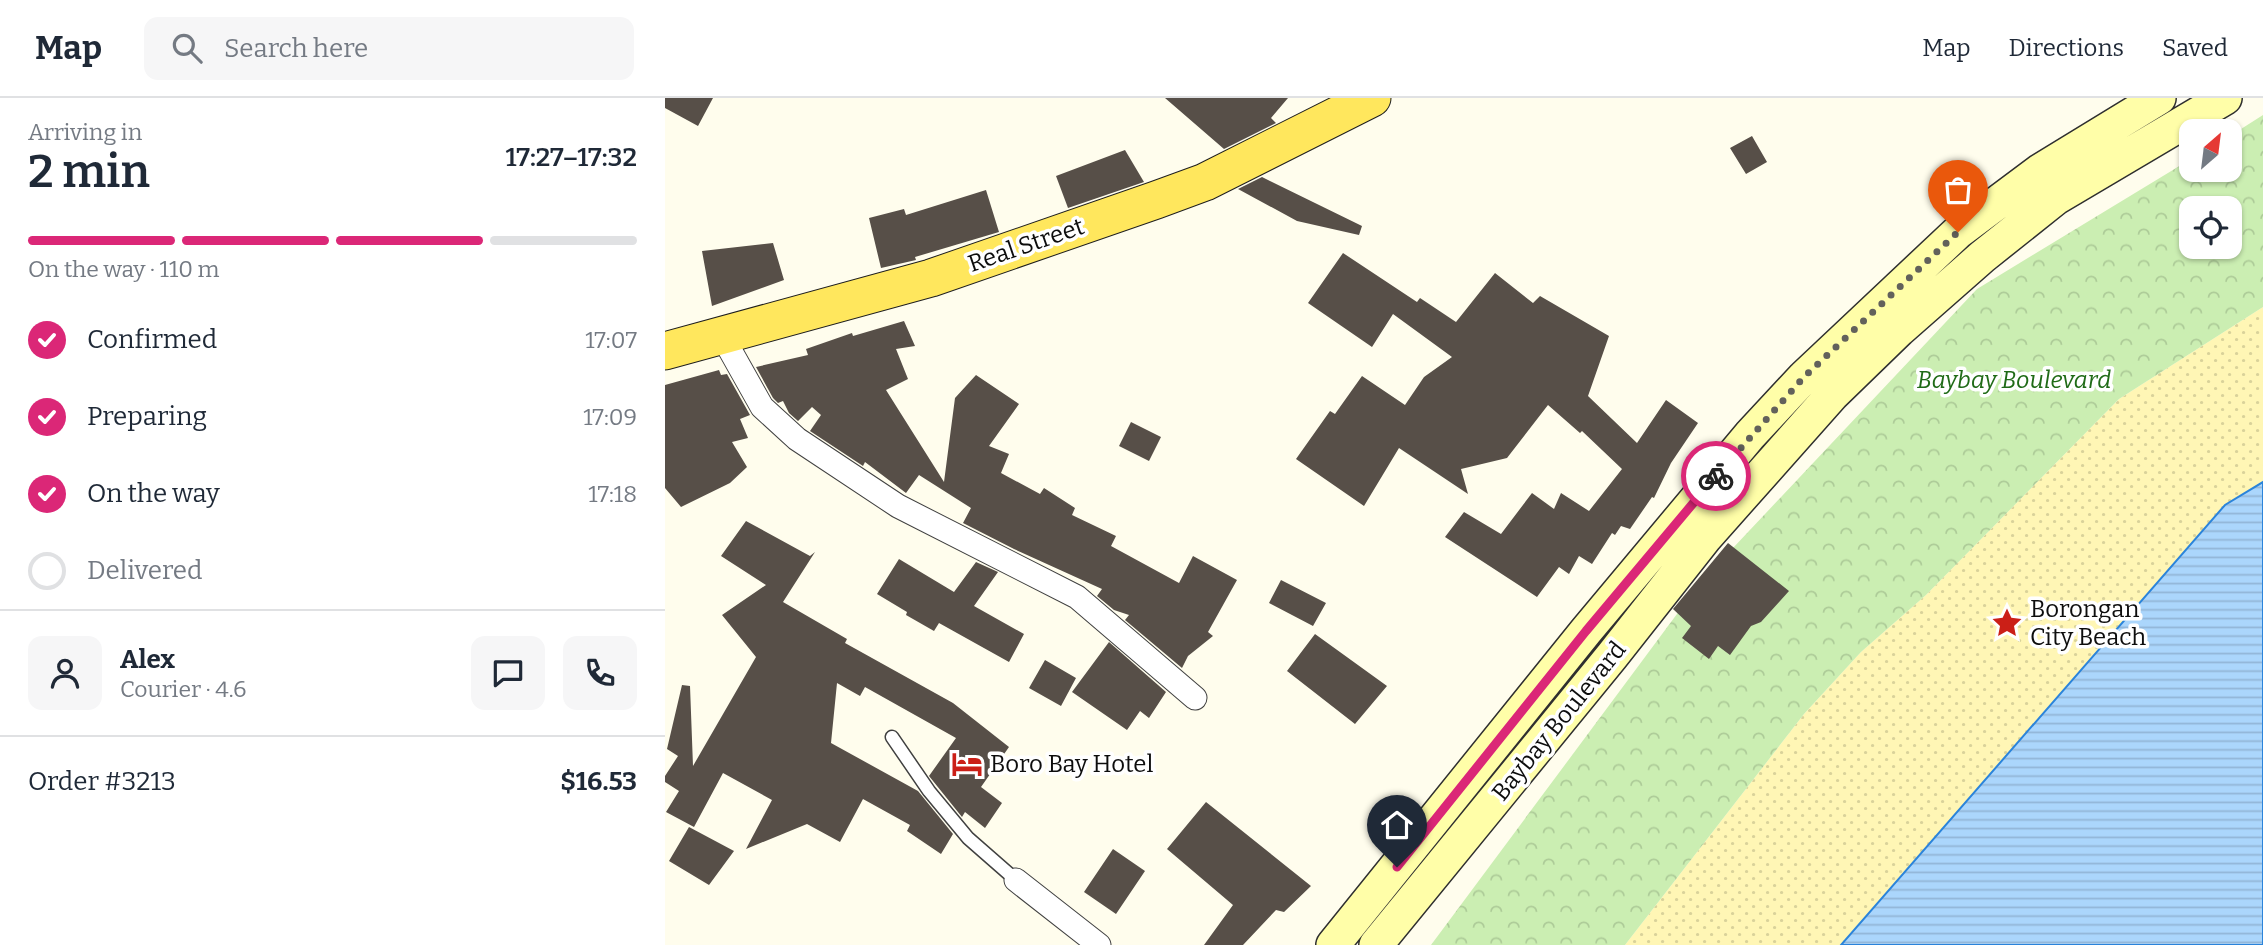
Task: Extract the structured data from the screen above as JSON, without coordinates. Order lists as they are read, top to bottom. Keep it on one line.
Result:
{"streets":{"main road":["Real Street"],"street":["Baybay Boulevard"]},"parks":["Baybay Boulevard"],"places":{"place":["Borongan City Beach"],"hotel":["Boro Bay Hotel"]},"north":"top right","page":{"header":"Map","search":"Search here","nav":["Map","Directions","Saved"],"heading":["2 min","Arriving in","17:27–17:32"],"panel":["Alex","Courier · 4.6","Order #3213","$16.53"],"bar":"On the way · 110 m","list":[["Confirmed","17:07"],["Preparing","17:09"],["On the way","17:18"],"Delivered"]}}
